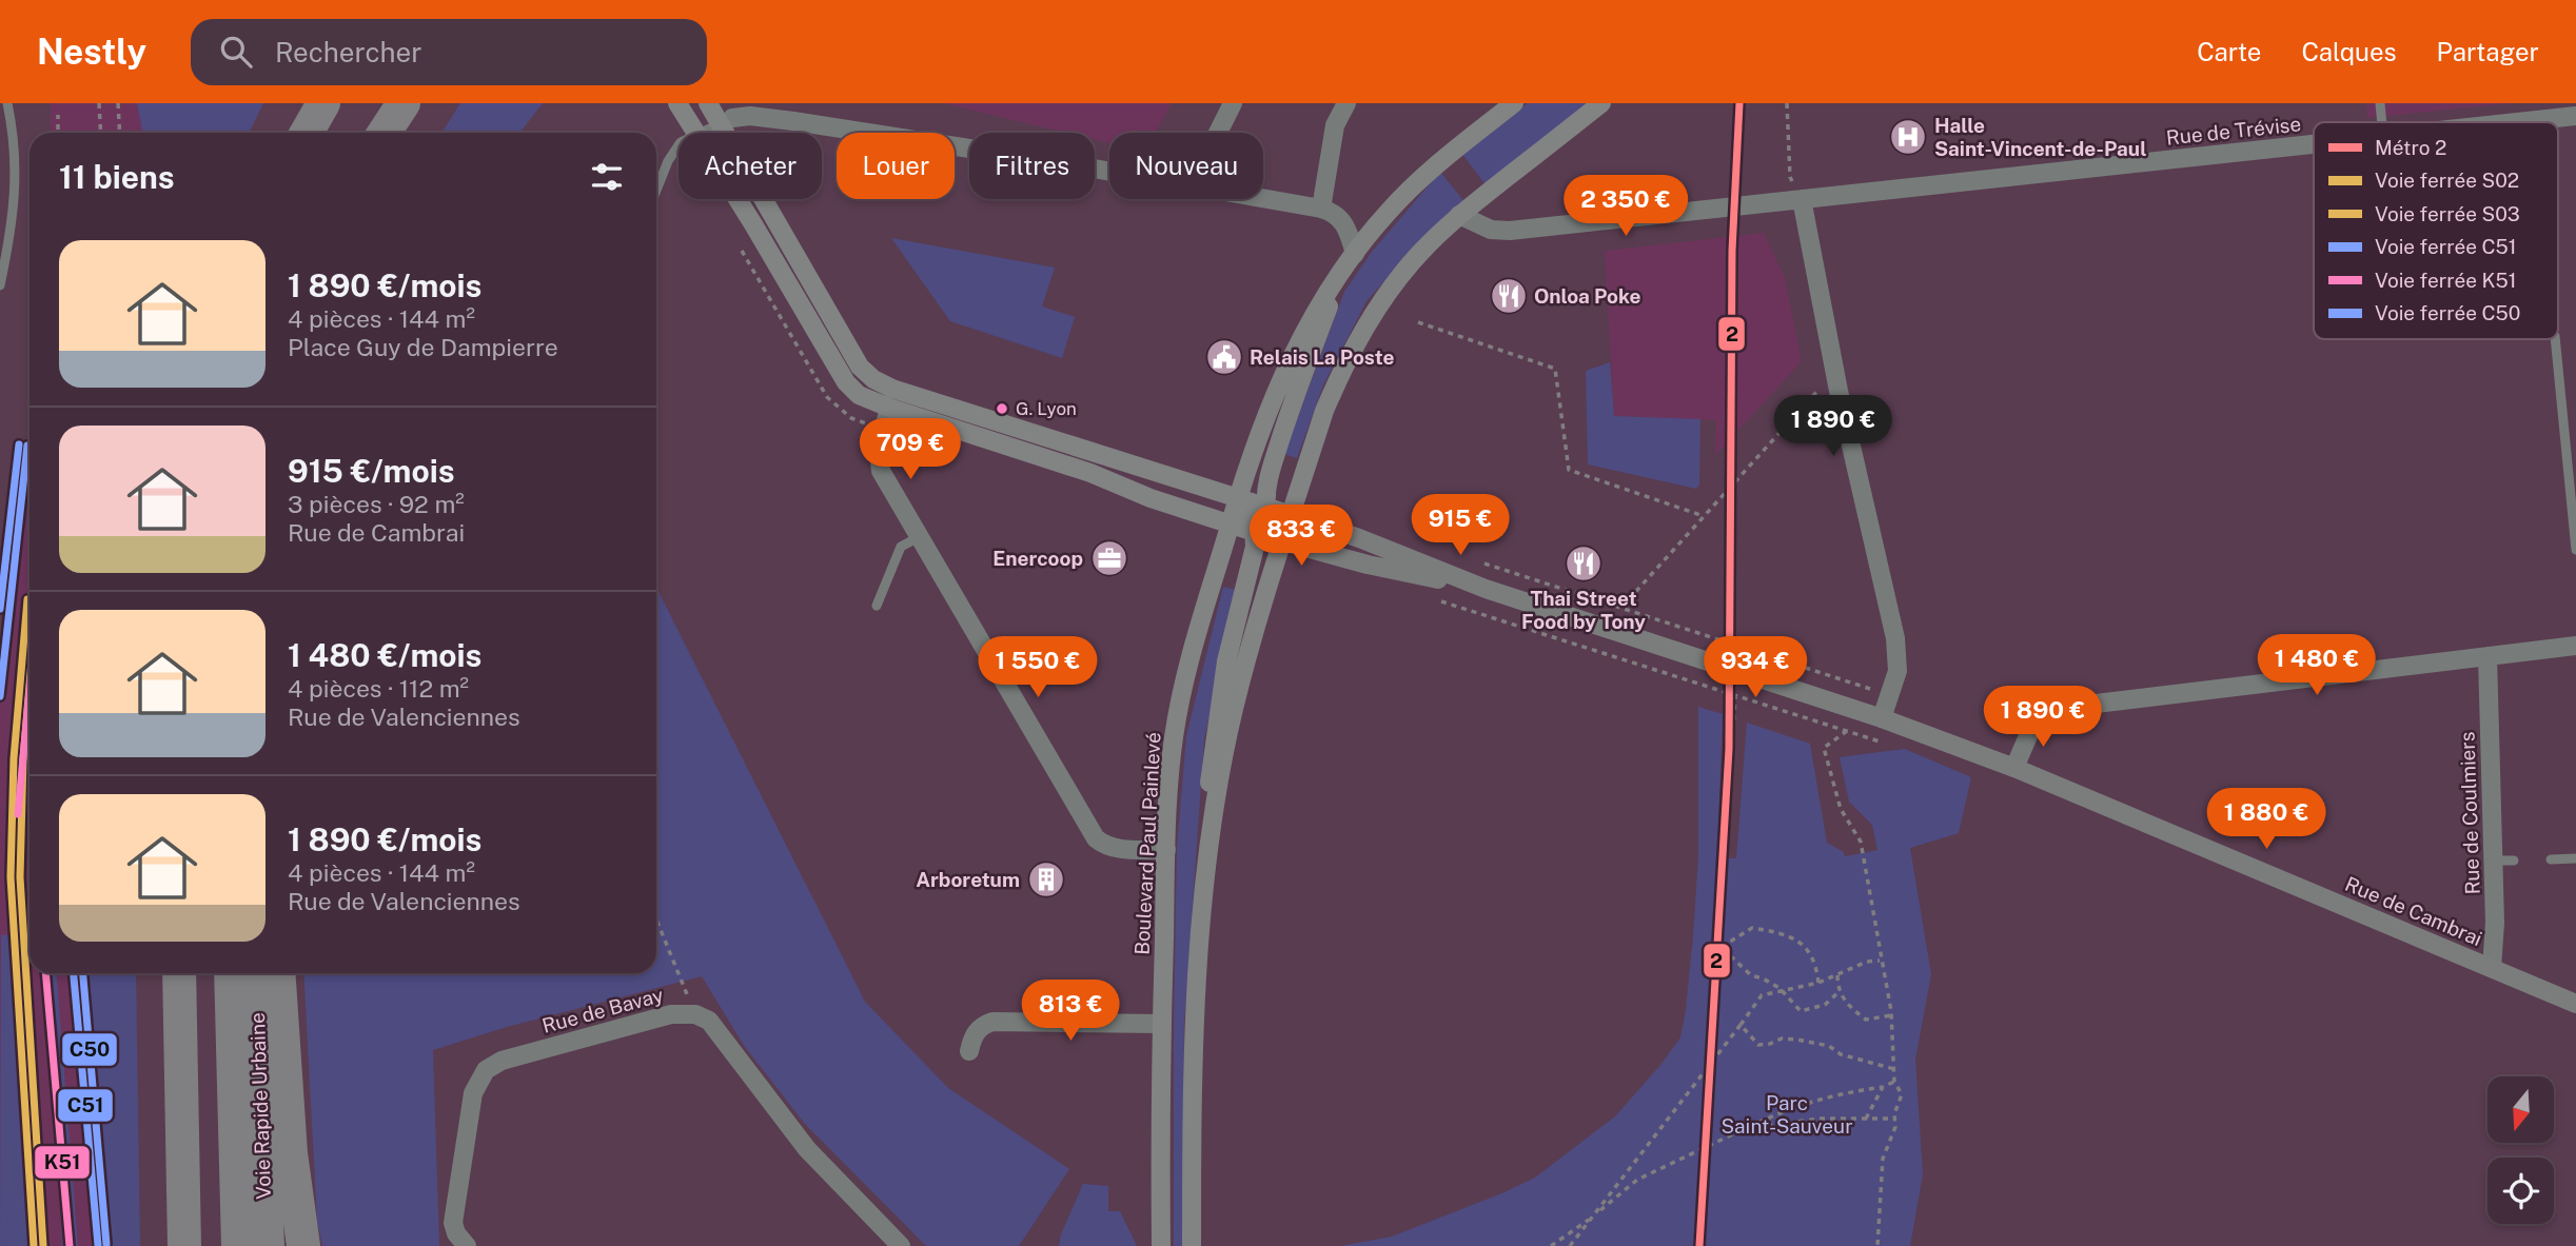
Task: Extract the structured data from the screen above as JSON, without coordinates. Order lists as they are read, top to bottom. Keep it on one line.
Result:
{"streets":{"highway":["Voie Rapide Urbaine"],"main road":["Boulevard Paul Painlevé","Rue de Cambrai"],"street":["Rue de Trévise","Rue de Coulmiers","Rue de Bavay"]},"crossings":[["Rue de Coulmiers","Rue de Cambrai"],["Boulevard Paul Painlevé","Rue de Cambrai"]],"parks":["Parc Saint-Sauveur"],"places":{"hospital":["Halle Saint-Vincent-de-Paul"],"restaurant":["Onloa Poke","Thai Street Food by Tony"],"public building":["Relais La Poste"],"other":["G. Lyon"],"office":["Enercoop"],"building":["Arboretum"]},"lines":["metro line 2","rail line C50","rail line C51","rail line S03","rail line S02","rail line K51"],"legend":["Métro 2","Voie ferrée S02","Voie ferrée S03","Voie ferrée C51","Voie ferrée K51","Voie ferrée C50"],"north":"bottom","page":{"header":"Nestly","search":"Rechercher","nav":["Carte","Calques","Partager"],"chip":["Acheter","Louer","Filtres","Nouveau"],"heading":"11 biens","price":["2 350 €","1 890 €","709 €","915 €","833 €","1 480 €","1 550 €","934 €","1 890 €","1 880 €","813 €"],"list":[{"name":"1 890 €/mois","note":"4 pièces · 144 m² · Place Guy de Dampierre"},{"name":"915 €/mois","note":"3 pièces · 92 m² · Rue de Cambrai"},{"name":"1 480 €/mois","note":"4 pièces · 112 m² · Rue de Valenciennes"},{"name":"1 890 €/mois","note":"4 pièces · 144 m² · Rue de Valenciennes"}]}}
